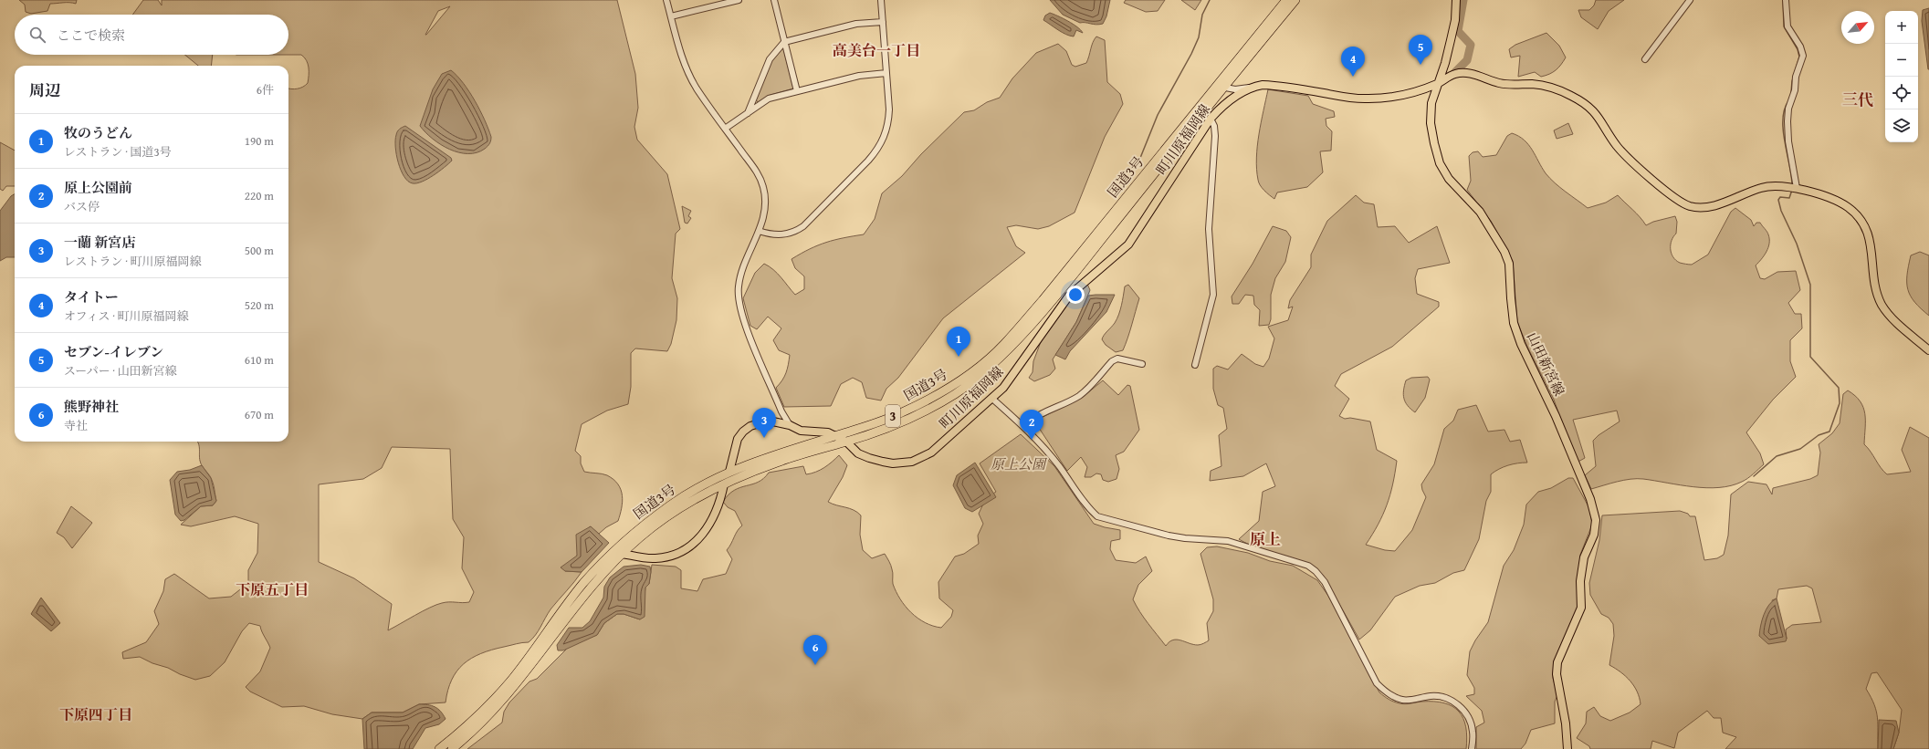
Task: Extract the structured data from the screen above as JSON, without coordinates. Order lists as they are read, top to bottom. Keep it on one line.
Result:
{"streets":{"highway":["国道3号","3"],"main road":["町川原福岡線","山田新宮線"]},"crossings":[["町川原福岡線","国道3号"],["町川原福岡線","山田新宮線"]],"districts":["高美台一丁目","三代","原上","下原五丁目","下原四丁目"],"parks":["原上公園"],"north":"top right","page":{"map_buttons":["+","−"],"search":"ここで検索","pins":["5","4","1","3","2","6"],"heading":["周辺","6件"],"list":[{"mark":"1","name":"牧のうどん","note":"レストラン · 国道3号","value":"190 m"},{"mark":"2","name":"原上公園前","note":"バス停","value":"220 m"},{"mark":"3","name":"一蘭 新宮店","note":"レストラン · 町川原福岡線","value":"500 m"},{"mark":"4","name":"タイトー","note":"オフィス · 町川原福岡線","value":"520 m"},{"mark":"5","name":"セブン-イレブン","note":"スーパー · 山田新宮線","value":"610 m"},{"mark":"6","name":"熊野神社","note":"寺社","value":"670 m"}]}}
